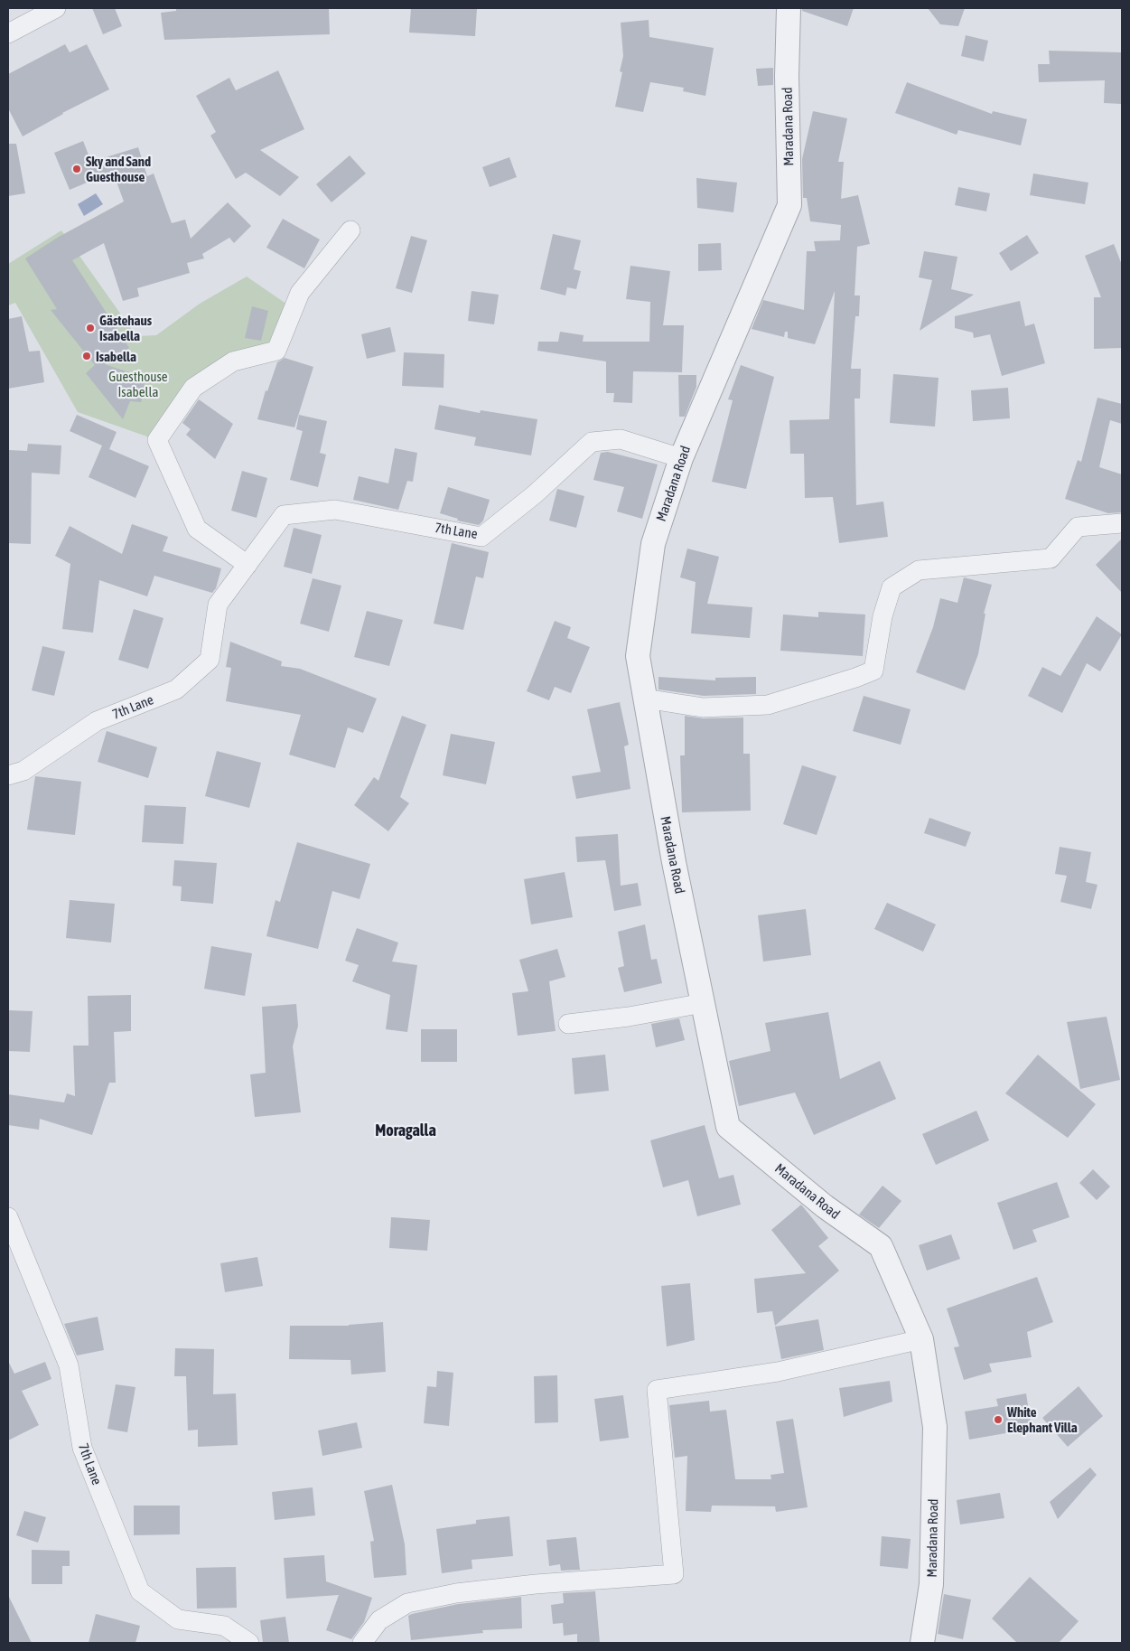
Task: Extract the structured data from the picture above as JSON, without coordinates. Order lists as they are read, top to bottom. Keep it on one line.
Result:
{"streets":{"street":["Maradana Road","7th Lane"]},"crossings":[["Maradana Road","7th Lane"]],"districts":["Moragalla"],"parks":["Guesthouse Isabella"],"places":["Sky and Sand Guesthouse","Gästehaus Isabella","Isabella","White Elephant Villa"]}
